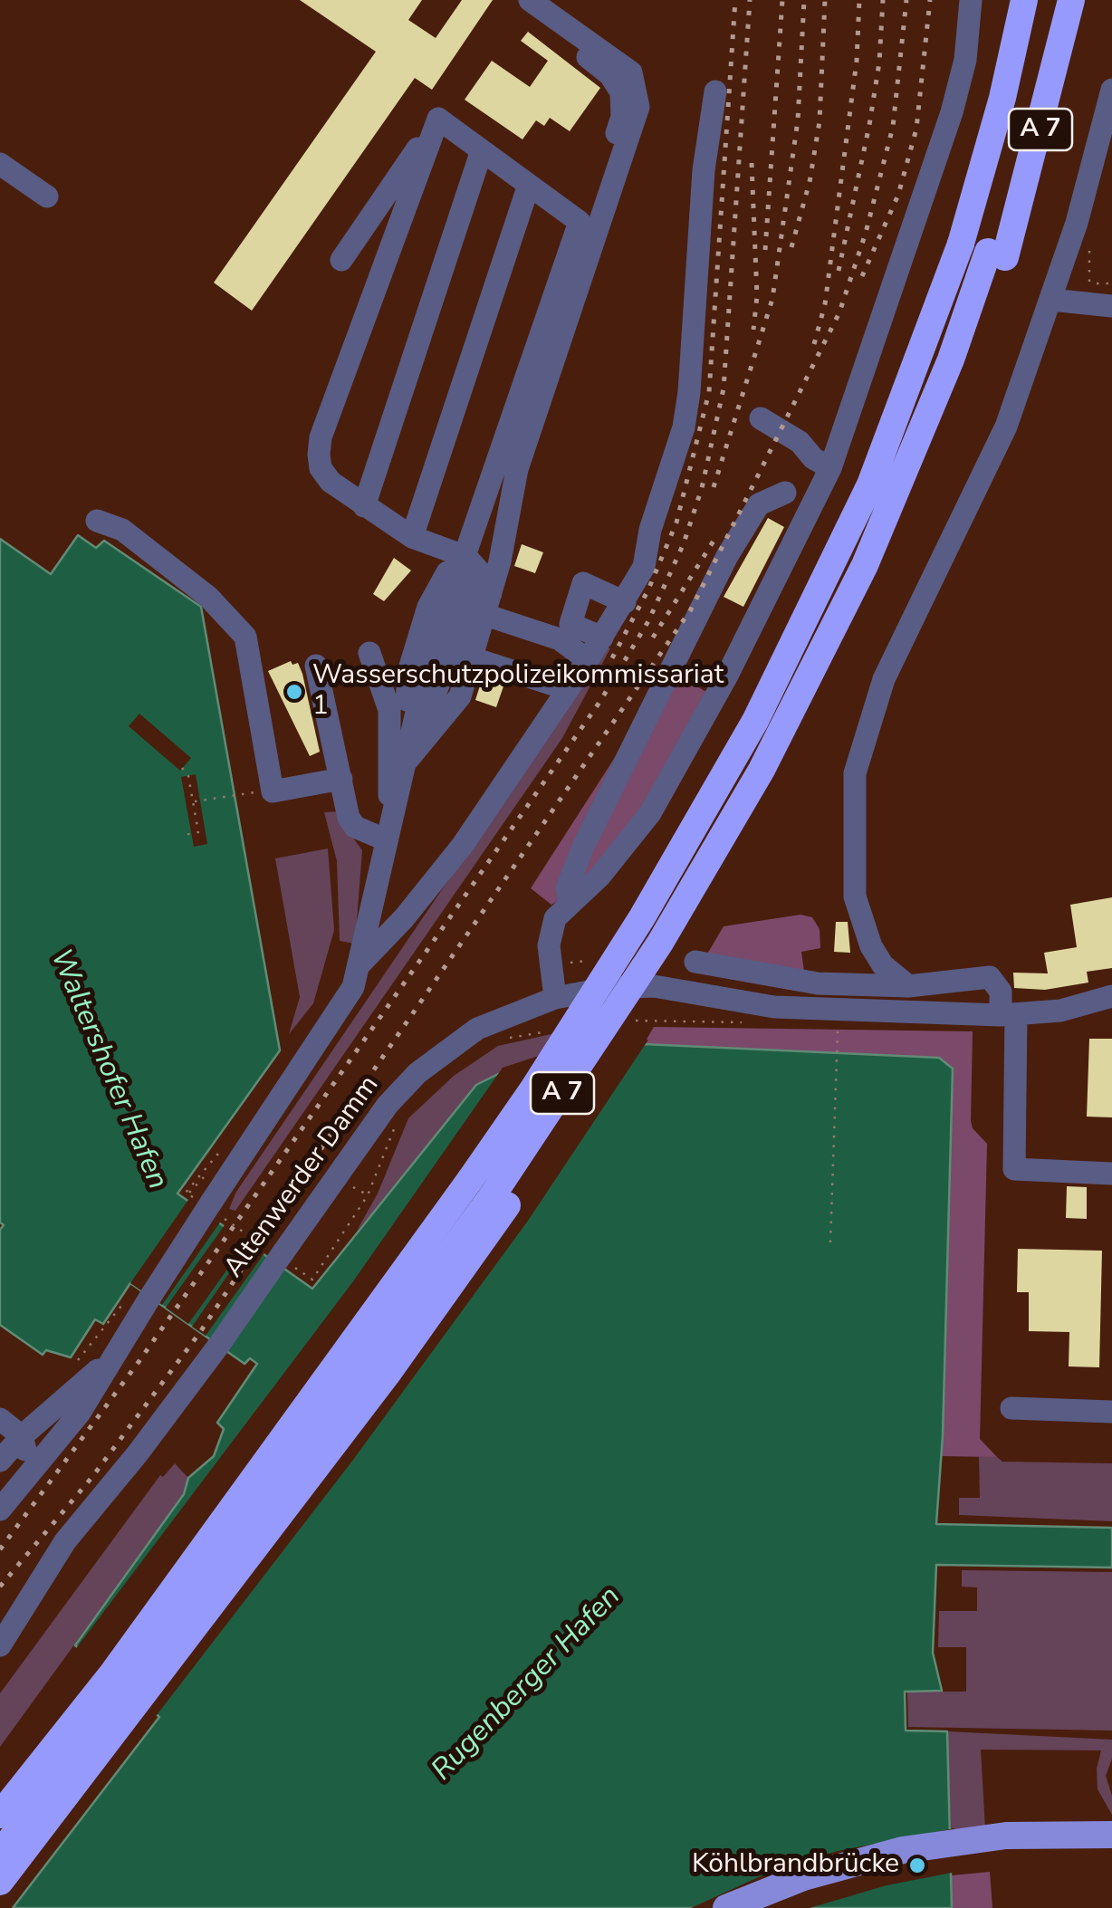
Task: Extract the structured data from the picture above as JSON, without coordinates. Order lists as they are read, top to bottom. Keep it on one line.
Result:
{"streets":{"highway":["A 7"],"street":["Altenwerder Damm"]},"water":["Waltershofer Hafen","Rugenberger Hafen"],"places":["Wasserschutzpolizeikommissariat 1","Köhlbrandbrücke"]}
